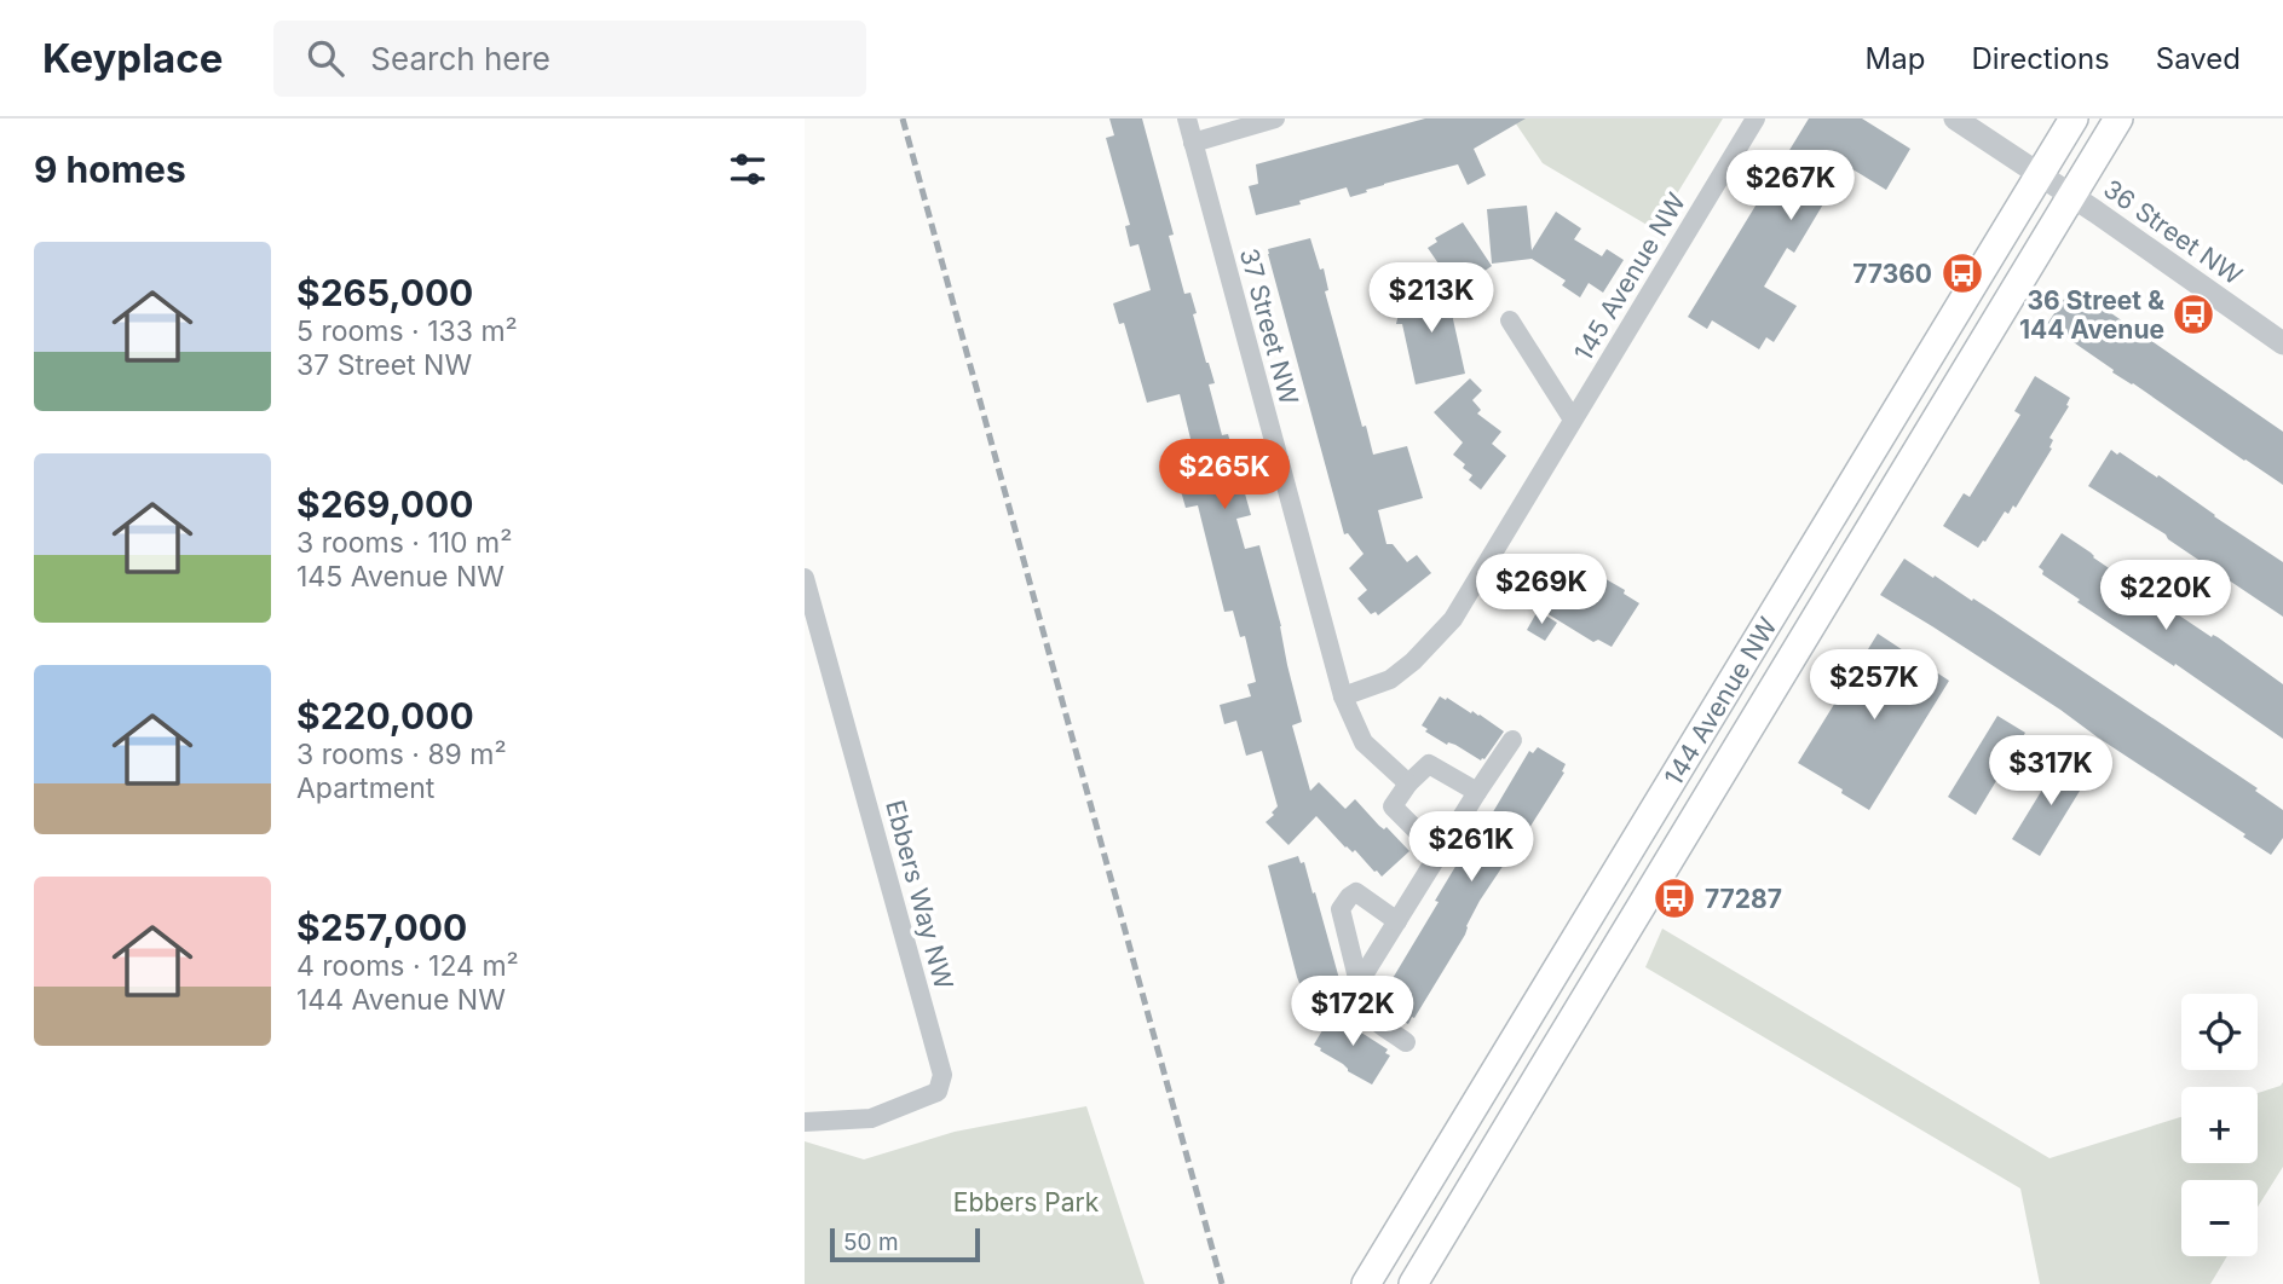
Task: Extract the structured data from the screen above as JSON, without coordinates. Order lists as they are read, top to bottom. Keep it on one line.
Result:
{"streets":{"main road":["144 Avenue NW"],"street":["36 Street NW","145 Avenue NW","37 Street NW","Ebbers Way NW"]},"crossings":[["36 Street NW","144 Avenue NW"],["145 Avenue NW","37 Street NW"]],"parks":["Ebbers Park"],"places":{"bus stop":["77360","36 Street & 144 Avenue","77287"]},"scale_bar":"50 m","page":{"header":"Keyplace","search":"Search here","nav":["Map","Directions","Saved"],"heading":"9 homes","price":["$267K","$213K","$265K","$269K","$220K","$257K","$317K","$261K","$172K"],"list":[{"name":"$265,000","note":"5 rooms · 133 m² · 37 Street NW"},{"name":"$269,000","note":"3 rooms · 110 m² · 145 Avenue NW"},{"name":"$220,000","note":"3 rooms · 89 m² · Apartment"},{"name":"$257,000","note":"4 rooms · 124 m² · 144 Avenue NW"}],"map_buttons":["+","−"],"scale":"50 m"}}
